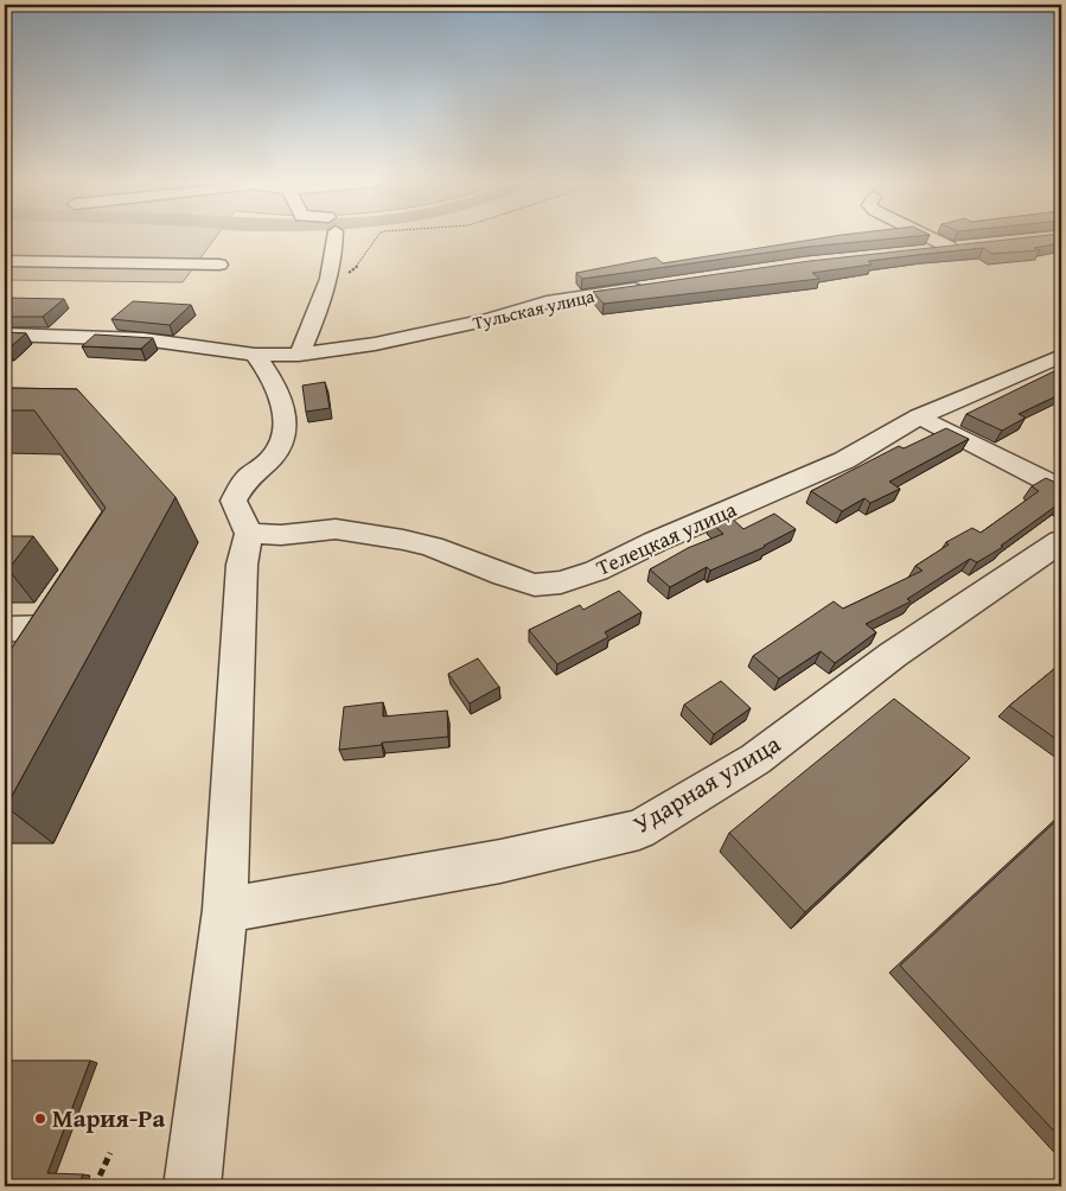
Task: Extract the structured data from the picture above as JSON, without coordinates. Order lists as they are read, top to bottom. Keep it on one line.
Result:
{"streets":{"street":["Тульская улица","Телецкая улица","Ударная улица"]},"places":["Мария-Ра"]}
